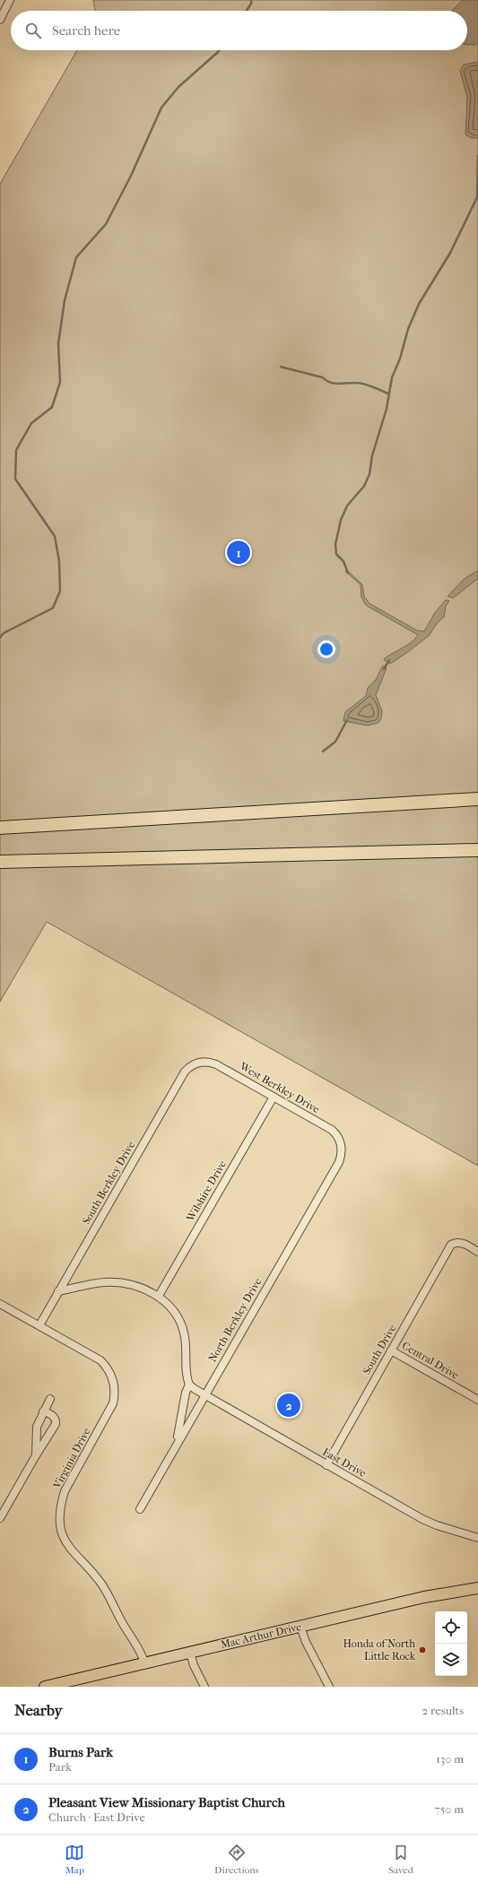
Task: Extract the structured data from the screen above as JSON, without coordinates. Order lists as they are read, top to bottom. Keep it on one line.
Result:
{"streets":{"main road":["Mac Arthur Drive"],"street":["West Berkley Drive","South Berkley Drive","Wilshire Drive","North Berkley Drive","South Drive","Central Drive","Virginia Drive","East Drive"]},"crossings":[["West Berkley Drive","South Berkley Drive"],["West Berkley Drive","Wilshire Drive"],["West Berkley Drive","North Berkley Drive"],["South Berkley Drive","Virginia Drive"],["North Berkley Drive","East Drive"],["South Drive","Central Drive"],["South Drive","East Drive"],["Virginia Drive","Mac Arthur Drive"]],"places":["Honda of North Little Rock"],"page":{"search":"Search here","pins":["1","2"],"heading":["Nearby","2 results"],"list":[{"mark":"1","name":"Burns Park","note":"Park","value":"130 m"},{"mark":"2","name":"Pleasant View Missionary Baptist Church","note":"Church · East Drive","value":"750 m"}],"nav":["Map","Directions","Saved"]}}
